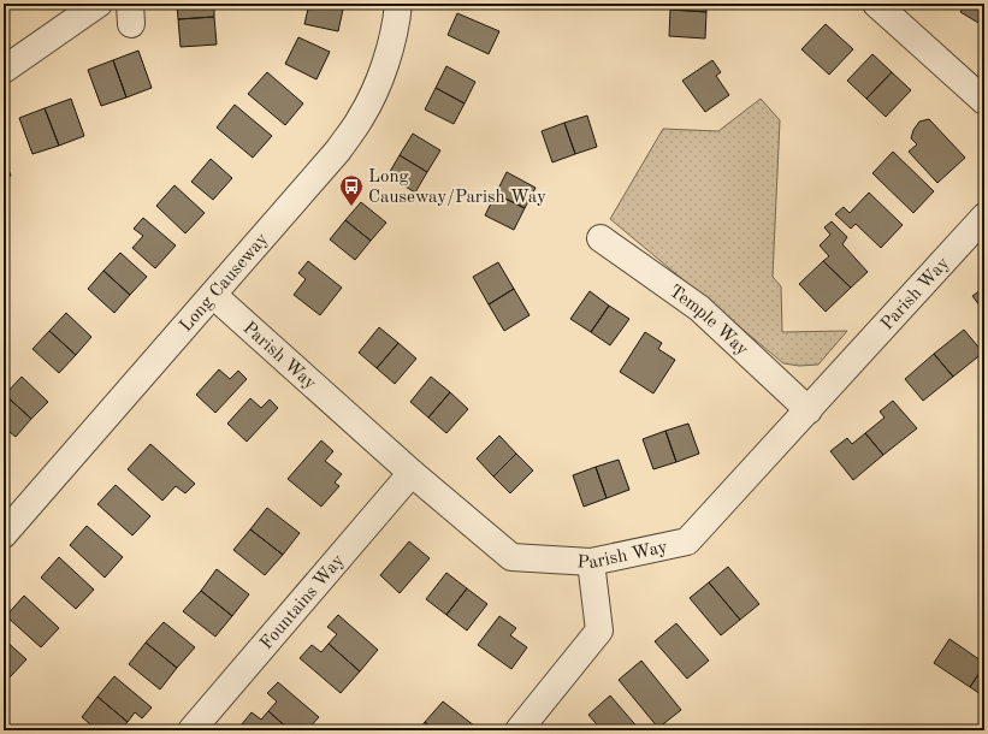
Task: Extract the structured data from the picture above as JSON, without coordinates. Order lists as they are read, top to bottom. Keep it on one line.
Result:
{"streets":{"street":["Long Causeway","Parish Way","Temple Way","Fountains Way"]},"crossings":[["Long Causeway","Parish Way"],["Parish Way","Temple Way"],["Parish Way","Fountains Way"]],"places":{"bus stop":["Long Causeway/Parish Way"]}}
